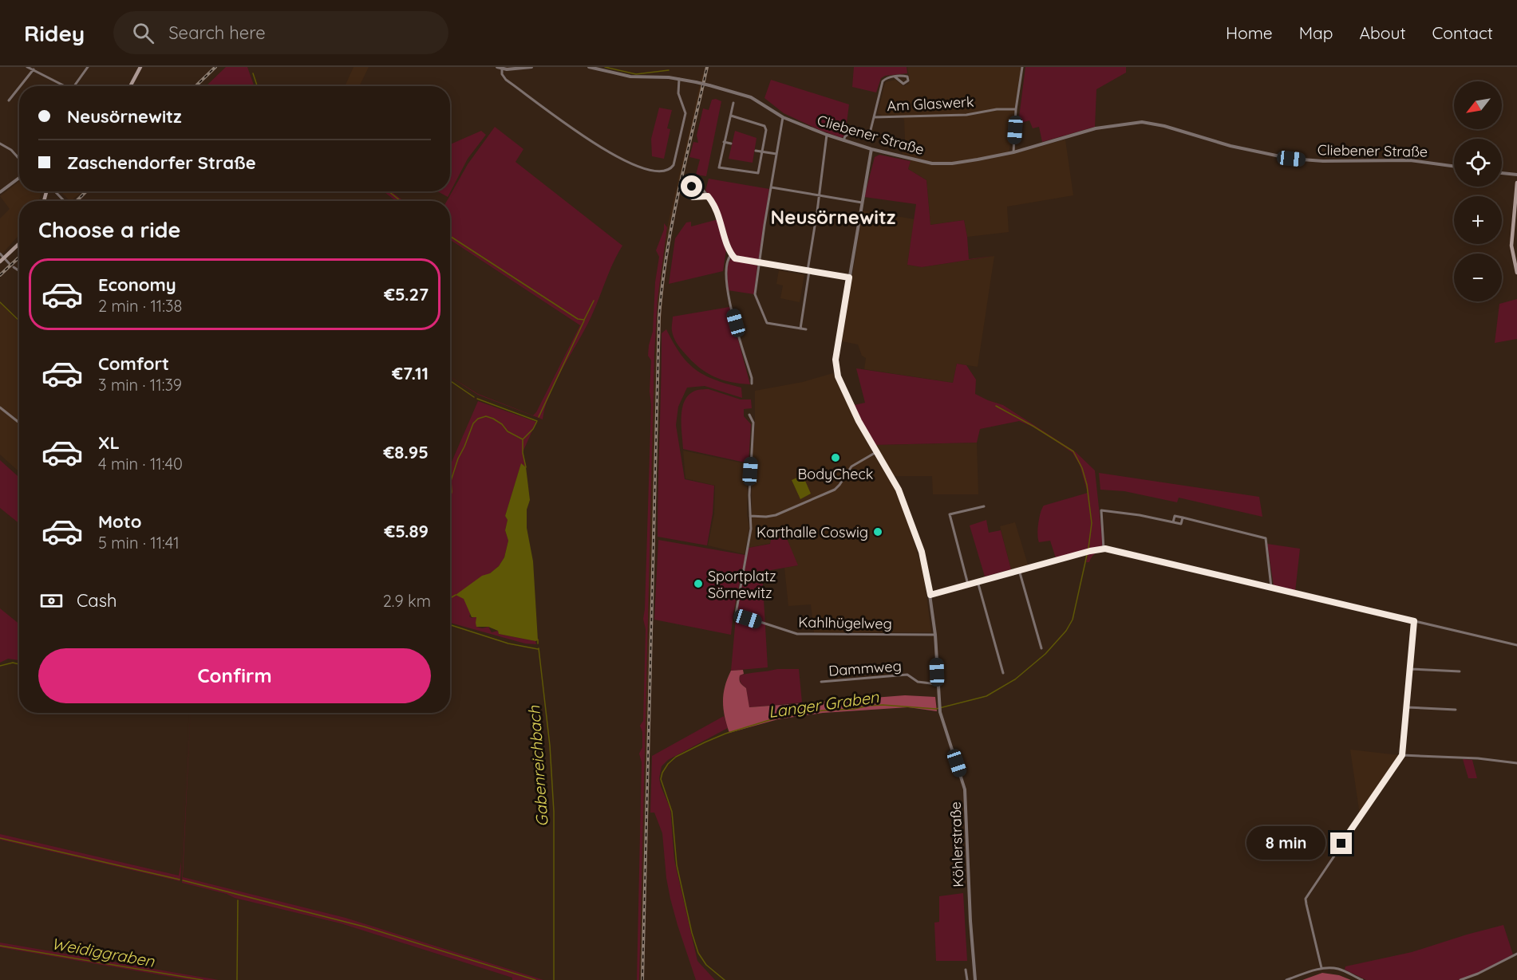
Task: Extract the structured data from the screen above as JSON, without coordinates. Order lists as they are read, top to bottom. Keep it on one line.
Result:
{"streets":{"street":["Am Glaswerk","Cliebener Straße","Kahlhügelweg","Dammweg","Köhlerstraße"]},"crossings":[["Am Glaswerk","Cliebener Straße"],["Cliebener Straße","Köhlerstraße"],["Kahlhügelweg","Köhlerstraße"],["Dammweg","Köhlerstraße"]],"districts":["Neusörnewitz"],"water":["Langer Graben","Gabenreichbach","Weidiggraben"],"places":["BodyCheck","Karthalle Coswig","Sportplatz Sörnewitz"],"north":"bottom left","page":{"header":"Ridey","search":"Search here","nav":["Home","Map","About","Contact"],"map_buttons":["+","−"],"banner":["Neusörnewitz","Zaschendorfer Straße"],"heading":"Choose a ride","list":[{"name":"Economy","note":"2 min · 11:38","value":"€5.27"},{"name":"Comfort","note":"3 min · 11:39","value":"€7.11"},{"name":"XL","note":"4 min · 11:40","value":"€8.95"},{"name":"Moto","note":"5 min · 11:41","value":"€5.89"}],"pay":["Cash","2.9 km"],"buttons":"Confirm","bubble":"8 min"}}
